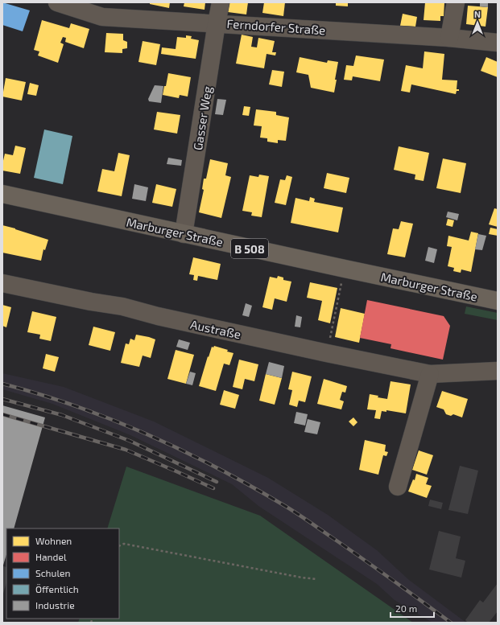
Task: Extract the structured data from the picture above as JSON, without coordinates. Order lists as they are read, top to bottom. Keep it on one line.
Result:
{"streets":{"main road":["Marburger Straße","B 508"],"street":["Ferndorfer Straße","Gasser Weg","Austraße"]},"crossings":[["Ferndorfer Straße","Gasser Weg"],["Gasser Weg","Marburger Straße"]],"legend":["Wohnen","Handel","Schulen","Öffentlich","Industrie"],"scale_bar":"20 m","north":"top"}
